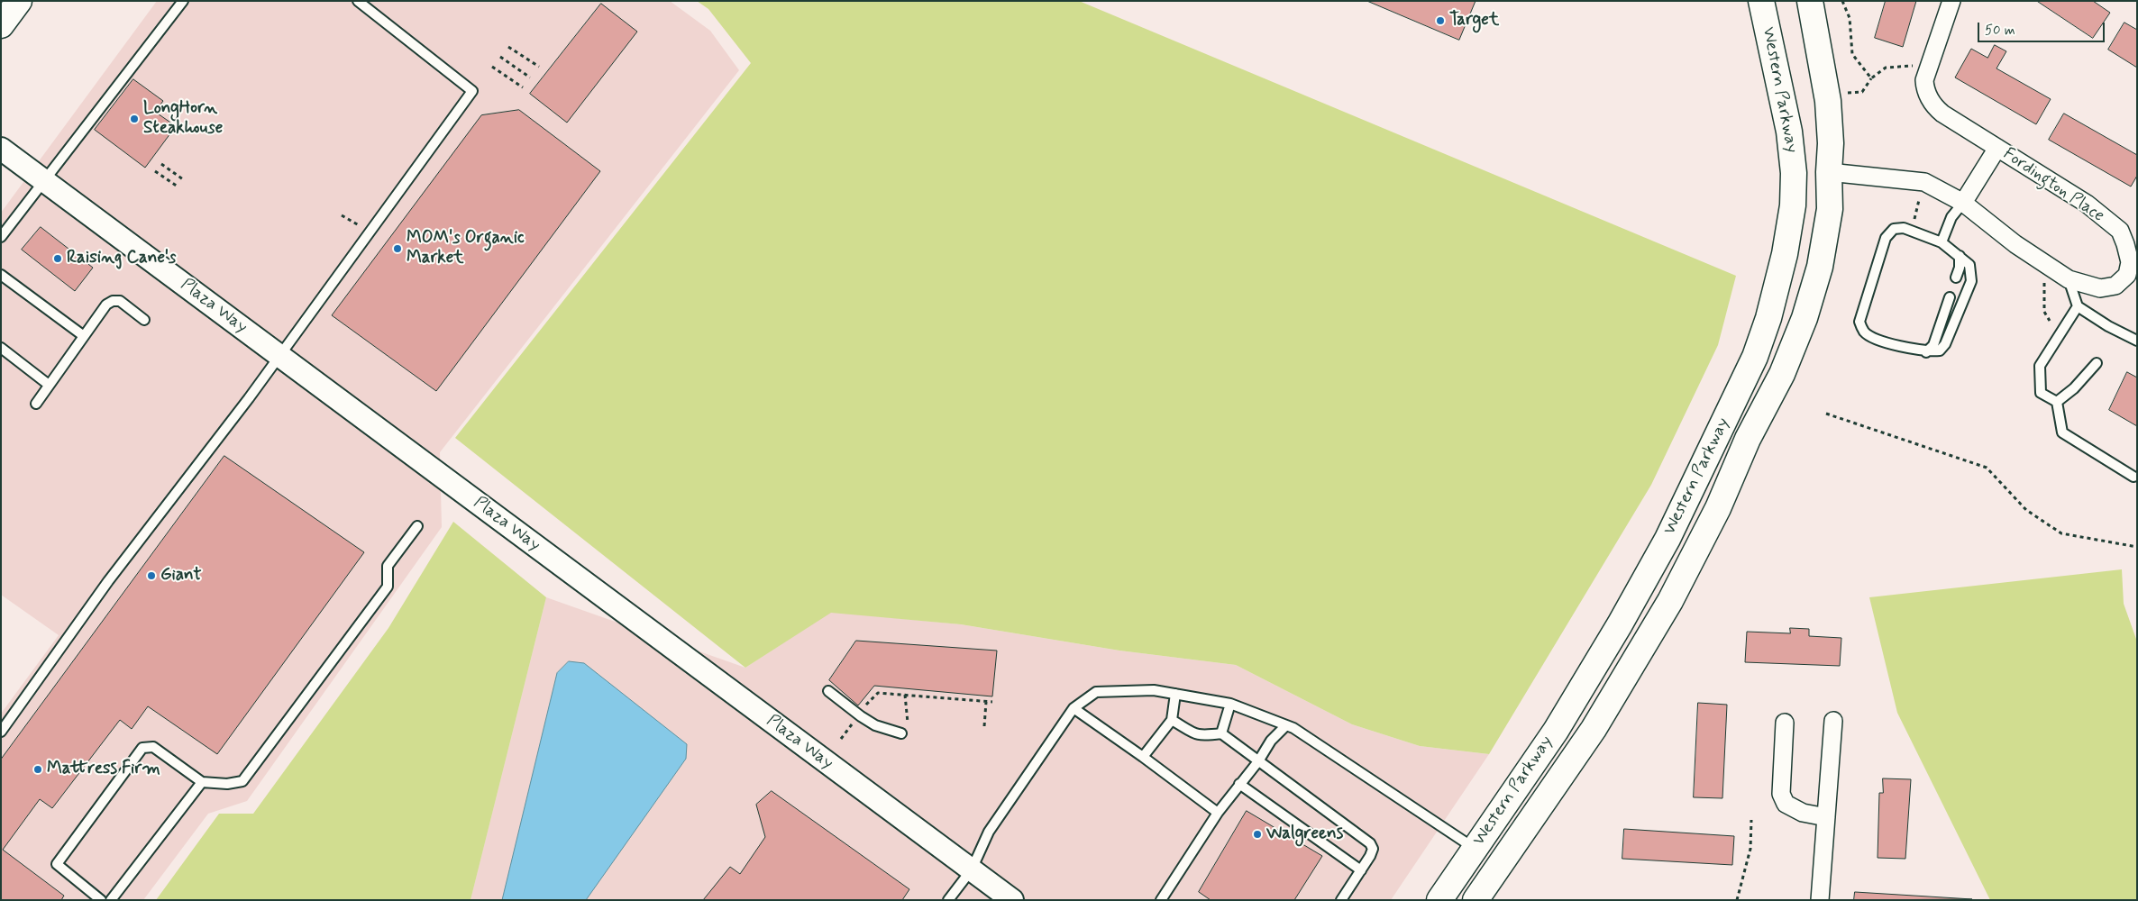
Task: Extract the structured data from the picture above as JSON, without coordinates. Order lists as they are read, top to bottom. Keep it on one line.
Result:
{"streets":{"main road":["Western Parkway"],"street":["Fordington Place","Plaza Way"]},"crossings":[["Western Parkway","Fordington Place"]],"places":["Target","LongHorn Steakhouse","MOM's Organic Market","Raising Cane's","Giant","Mattress Firm","Walgreens"],"scale_bar":"50 m"}
